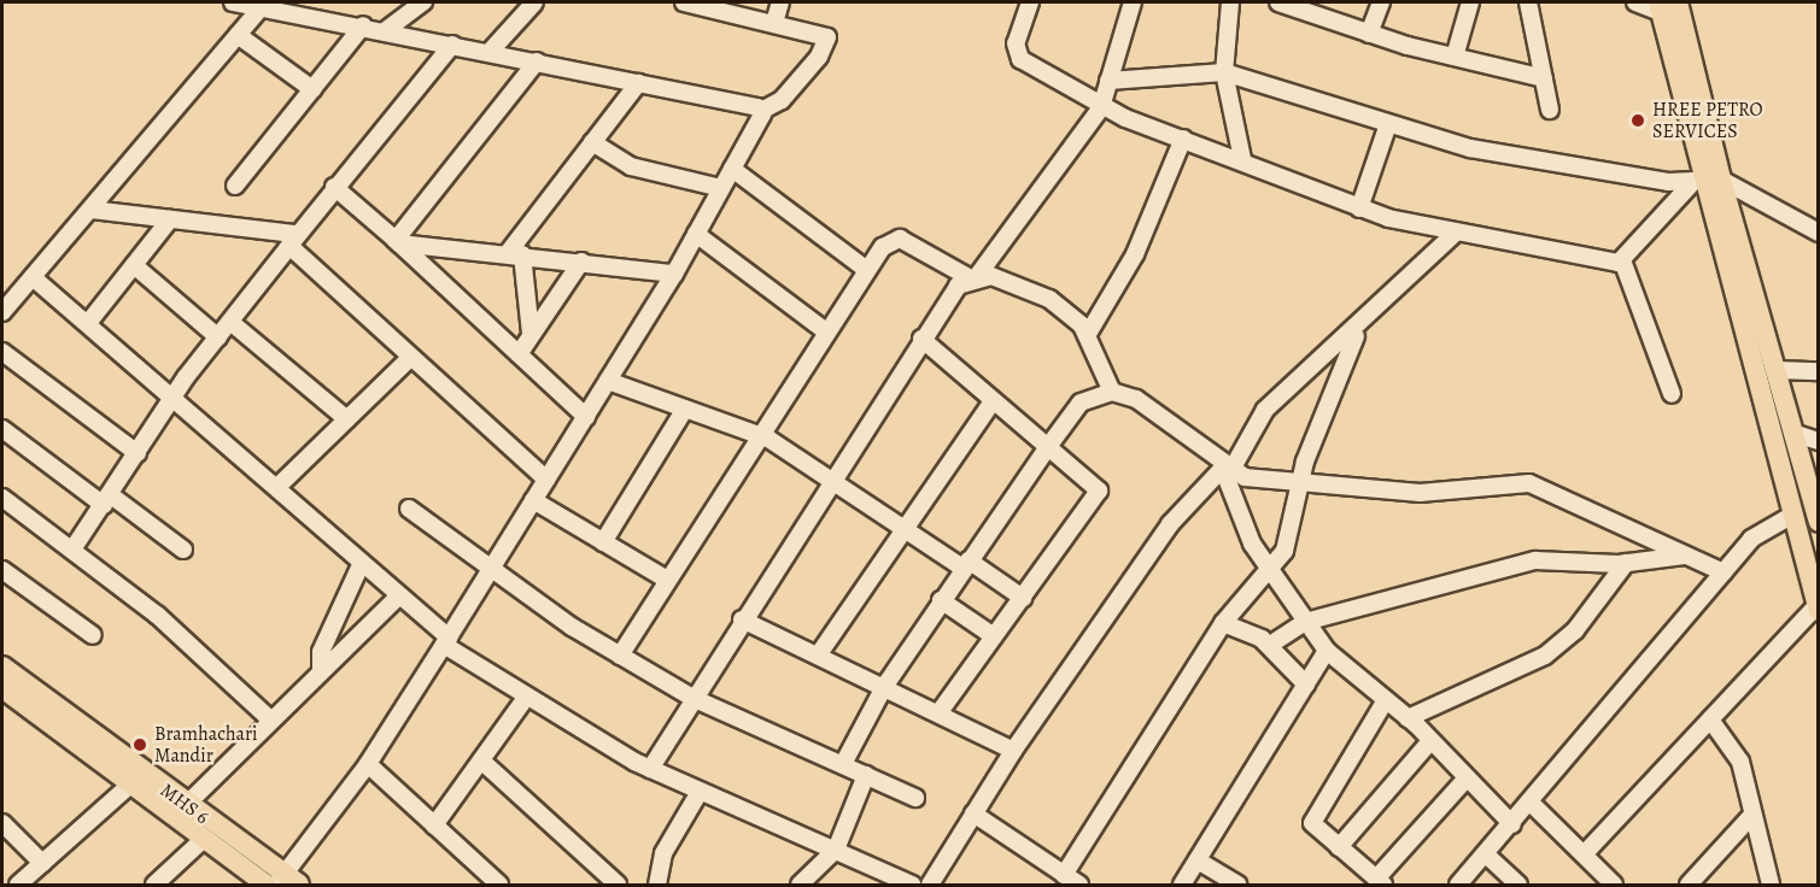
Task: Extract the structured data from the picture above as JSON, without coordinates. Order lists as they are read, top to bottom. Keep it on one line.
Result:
{"streets":{"main road":["MHS 6"]},"places":["HREE PETRO SERVICES","Bramhachari Mandir"]}
